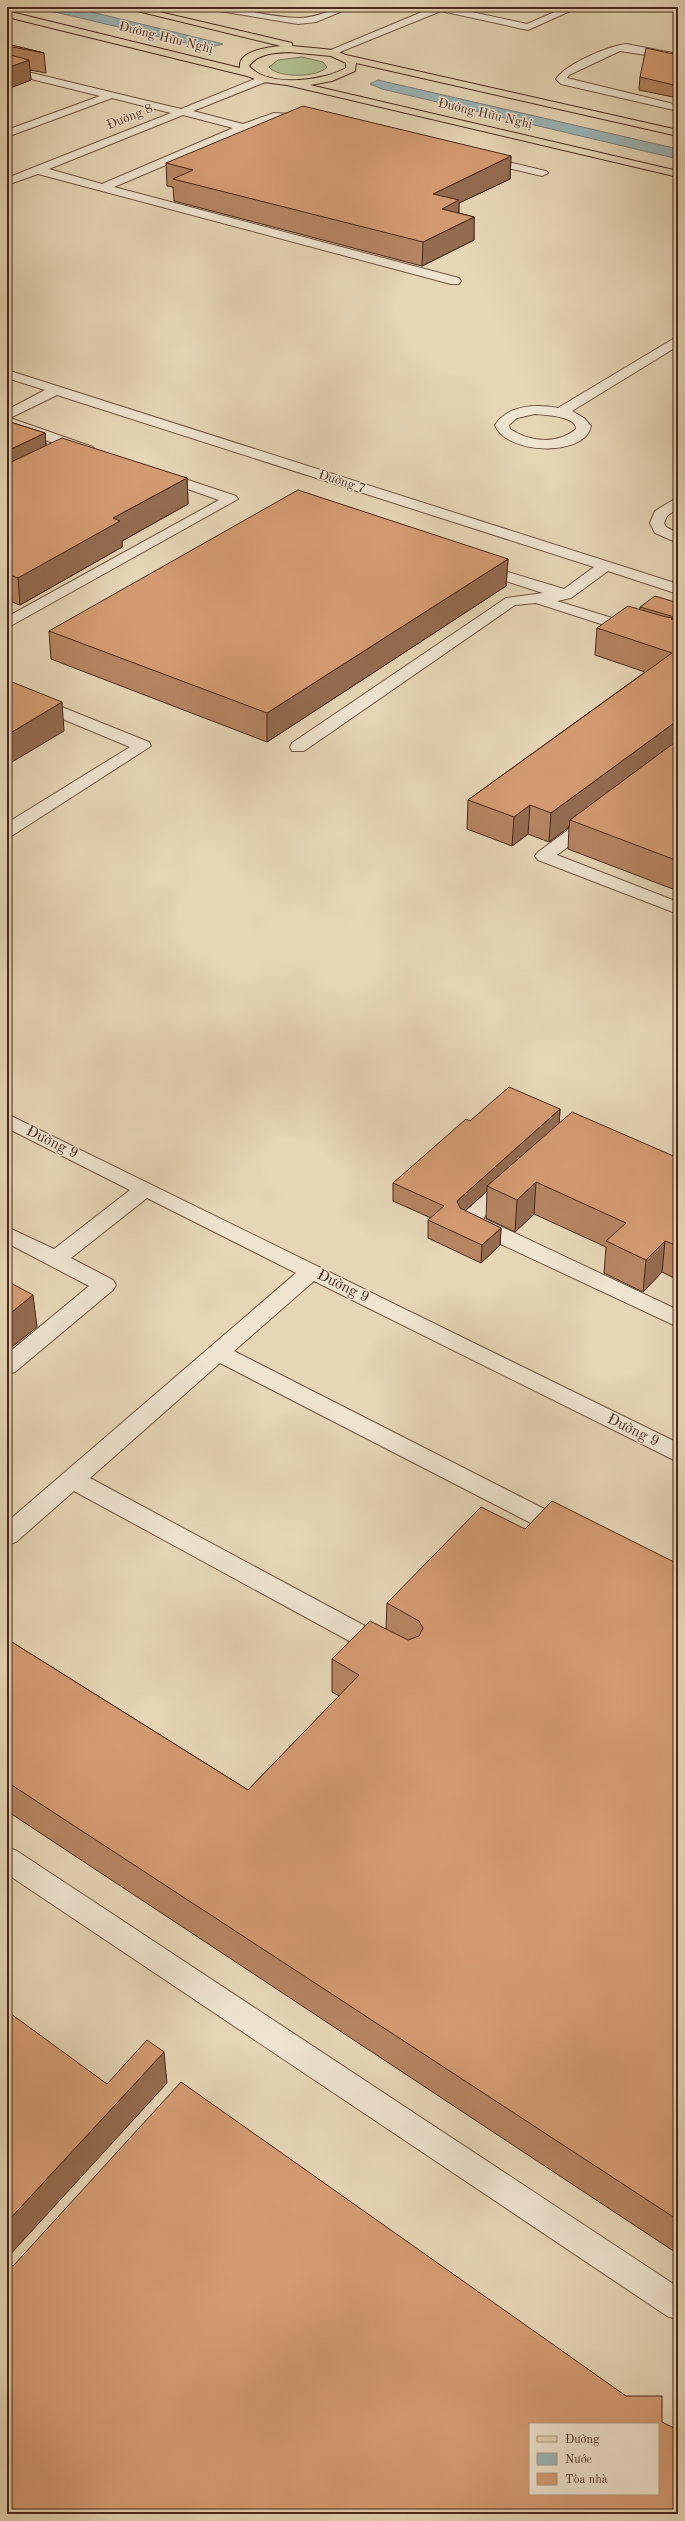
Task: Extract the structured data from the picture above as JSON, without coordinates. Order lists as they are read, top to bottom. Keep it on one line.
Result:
{"streets":{"main road":["Đường Hữu Nghị"],"street":["Đường 8","Đường 7","Đường 9"]},"crossings":[["Đường Hữu Nghị","Đường 8"]],"legend":["Đường","Nước","Tòa nhà"]}
